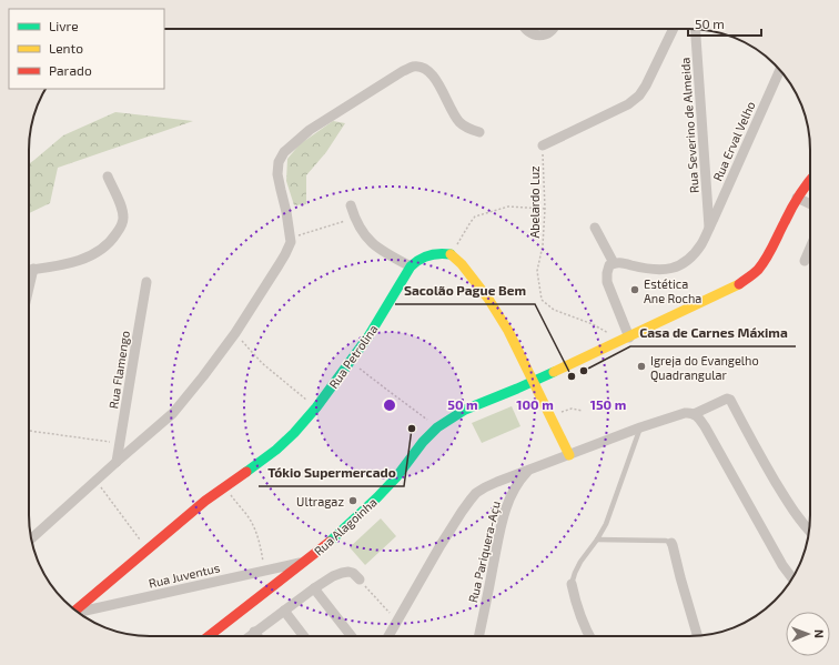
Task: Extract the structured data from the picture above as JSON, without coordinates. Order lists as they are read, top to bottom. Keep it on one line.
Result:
{"streets":{"street":["Rua Severino de Almeida","Rua Erval Velho","Rua Petrolina","Rua Flamengo","Rua Alagoinha","Rua Pariquera-Açu","Rua Juventus"],"path":["Abelardo Luz"]},"crossings":[["Rua Severino de Almeida","Rua Erval Velho"],["Abelardo Luz","Rua Alagoinha"],["Rua Alagoinha","Rua Juventus"]],"places":["Estética Ane Rocha","Igreja do Evangelho Quadrangular","Casa de Carnes Máxima","Sacolão Pague Bem","Tókio Supermercado","Ultragaz"],"legend":["Livre","Lento","Parado"],"scale_bar":"50 m","north":"right","rings":["50 m","100 m","150 m"]}
